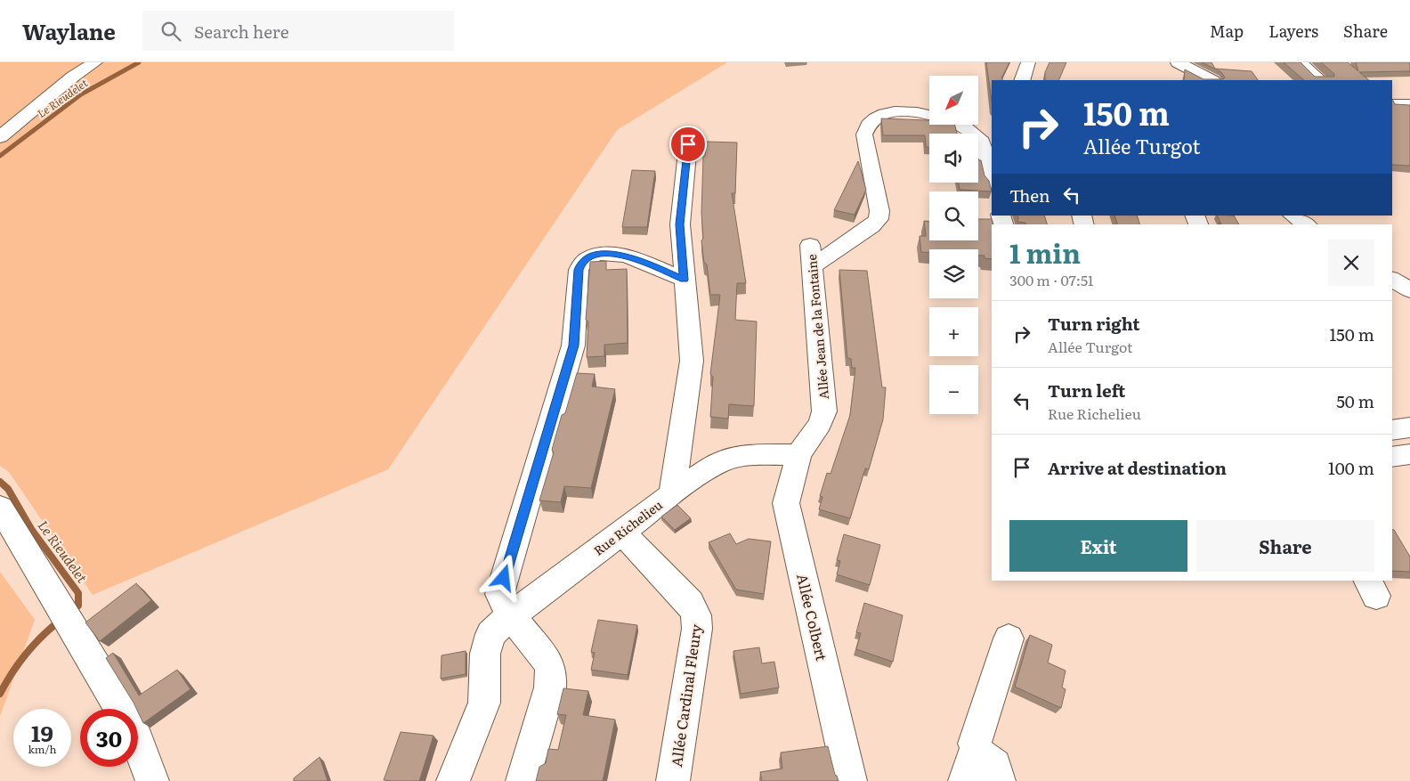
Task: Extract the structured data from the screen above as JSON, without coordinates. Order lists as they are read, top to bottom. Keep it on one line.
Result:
{"streets":{"street":["Allée Jean de la Fontaine","Rue Richelieu","Allée Colbert","Allée Cardinal Fleury"]},"crossings":[["Allée Jean de la Fontaine","Allée Colbert"],["Rue Richelieu","Allée Cardinal Fleury"]],"water":["Le Rieudelet"],"north":"bottom left","page":{"header":"Waylane","search":"Search here","nav":["Map","Layers","Share"],"map_buttons":["+","−"],"turn":["150 m","Allée Turgot"],"then":"Then","heading":["1 min","300 m · 07:51"],"list":[{"name":"Turn right","note":"Allée Turgot","value":"150 m"},{"name":"Turn left","note":"Rue Richelieu","value":"50 m"},{"name":"Arrive at destination","value":"100 m"}],"buttons":["Exit","Share"],"speed":"19 km/h","limit":"30"}}
